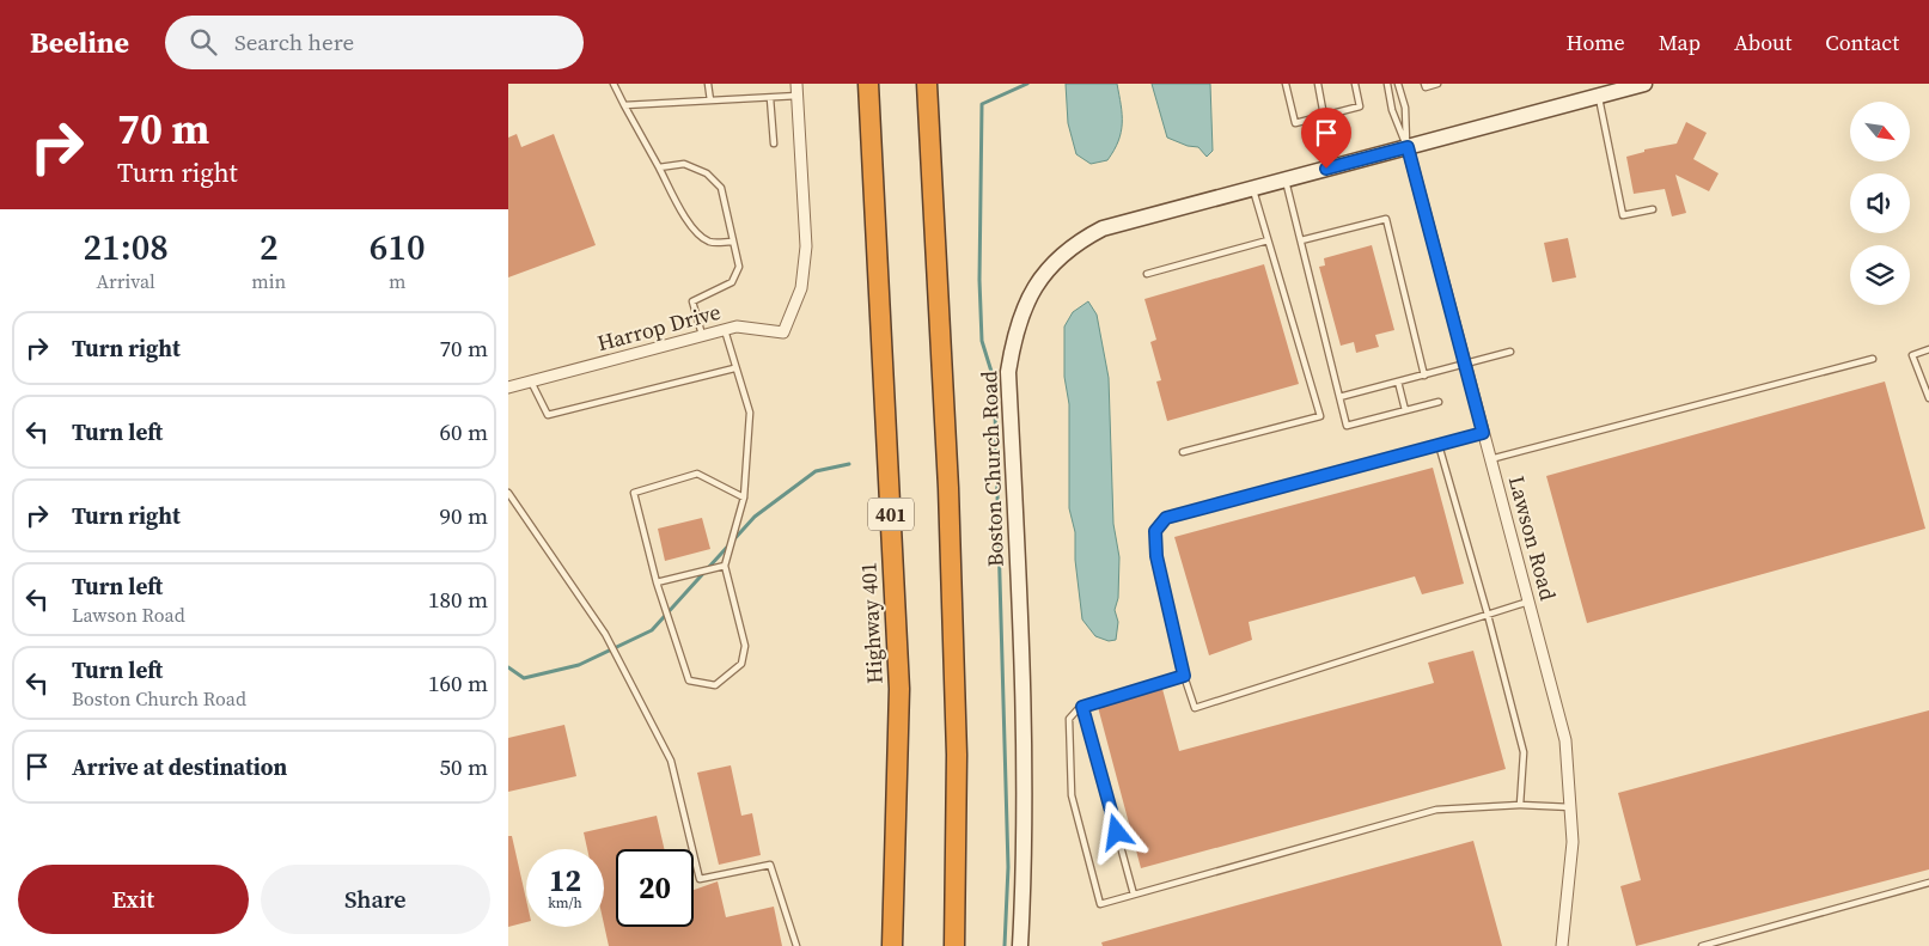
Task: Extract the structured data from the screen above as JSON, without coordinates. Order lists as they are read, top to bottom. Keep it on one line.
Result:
{"streets":{"highway":["401","Highway 401"],"street":["Harrop Drive","Boston Church Road","Lawson Road"]},"crossings":[["Boston Church Road","Lawson Road"]],"north":"bottom right","page":{"header":"Beeline","search":"Search here","nav":["Home","Map","About","Contact"],"turn":["70 m","Turn right"],"eta":["21:08","Arrival","2","min","610","m"],"list":[{"name":"Turn right","value":"70 m"},{"name":"Turn left","value":"60 m"},{"name":"Turn right","value":"90 m"},{"name":"Turn left","note":"Lawson Road","value":"180 m"},{"name":"Turn left","note":"Boston Church Road","value":"160 m"},{"name":"Arrive at destination","value":"50 m"}],"speed":"12 km/h","limit":"20","buttons":["Exit","Share"]}}
